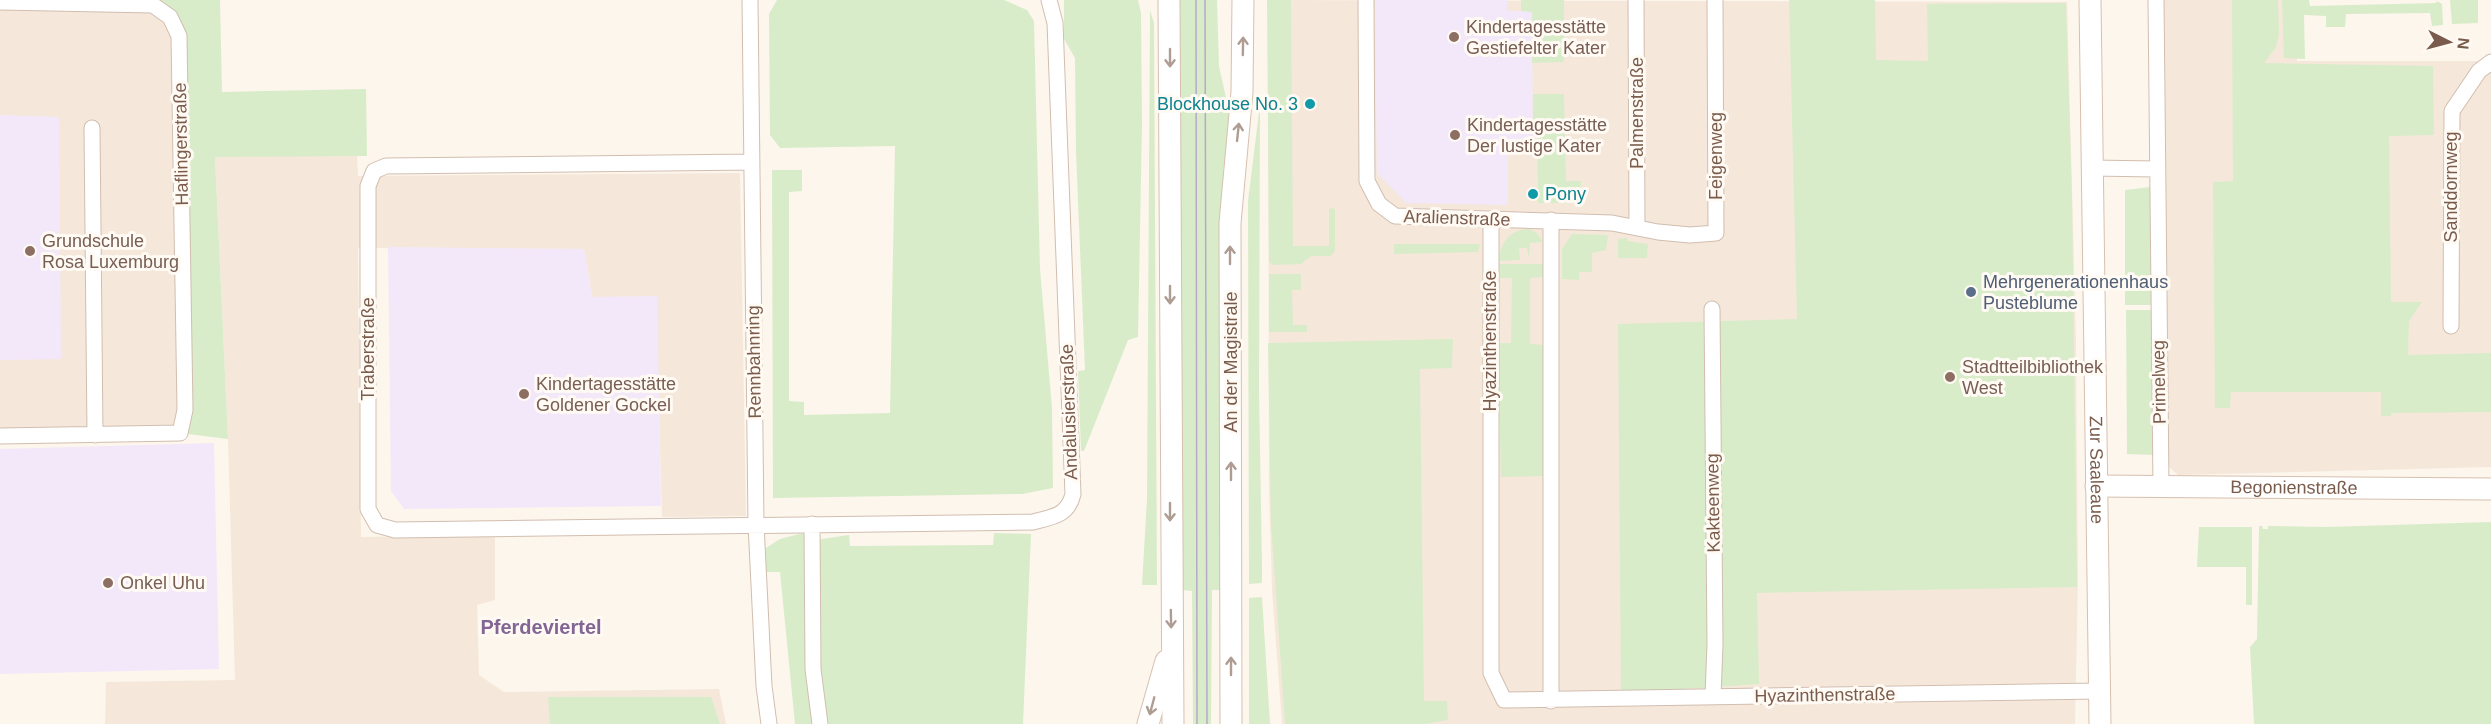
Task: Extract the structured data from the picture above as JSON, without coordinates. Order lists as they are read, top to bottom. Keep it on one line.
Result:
{"streets":{"main road":["An der Magistrale","Zur Saaleaue","Begonienstraße"],"street":["Palmenstraße","Haflingerstraße","Feigenweg","Sanddornweg","Aralienstraße","Hyazinthenstraße","Traberstraße","Rennbahnring","Primelweg","Andalusierstraße","Kakteenweg"]},"crossings":[["Palmenstraße","Feigenweg"],["Palmenstraße","Aralienstraße"],["Feigenweg","Aralienstraße"],["Aralienstraße","Hyazinthenstraße"],["Hyazinthenstraße","Zur Saaleaue"],["Hyazinthenstraße","Kakteenweg"],["Traberstraße","Rennbahnring"],["Traberstraße","Andalusierstraße"],["Rennbahnring","Andalusierstraße"],["Primelweg","Begonienstraße"],["Zur Saaleaue","Begonienstraße"]],"districts":["Pferdeviertel"],"places":["Kindertagesstätte Gestiefelter Kater","Blockhouse No. 3","Kindertagesstätte Der lustige Kater","Pony","Grundschule Rosa Luxemburg","Mehrgenerationenhaus Pusteblume","Stadtteilbibliothek West","Kindertagesstätte Goldener Gockel","Onkel Uhu"],"north":"right"}
